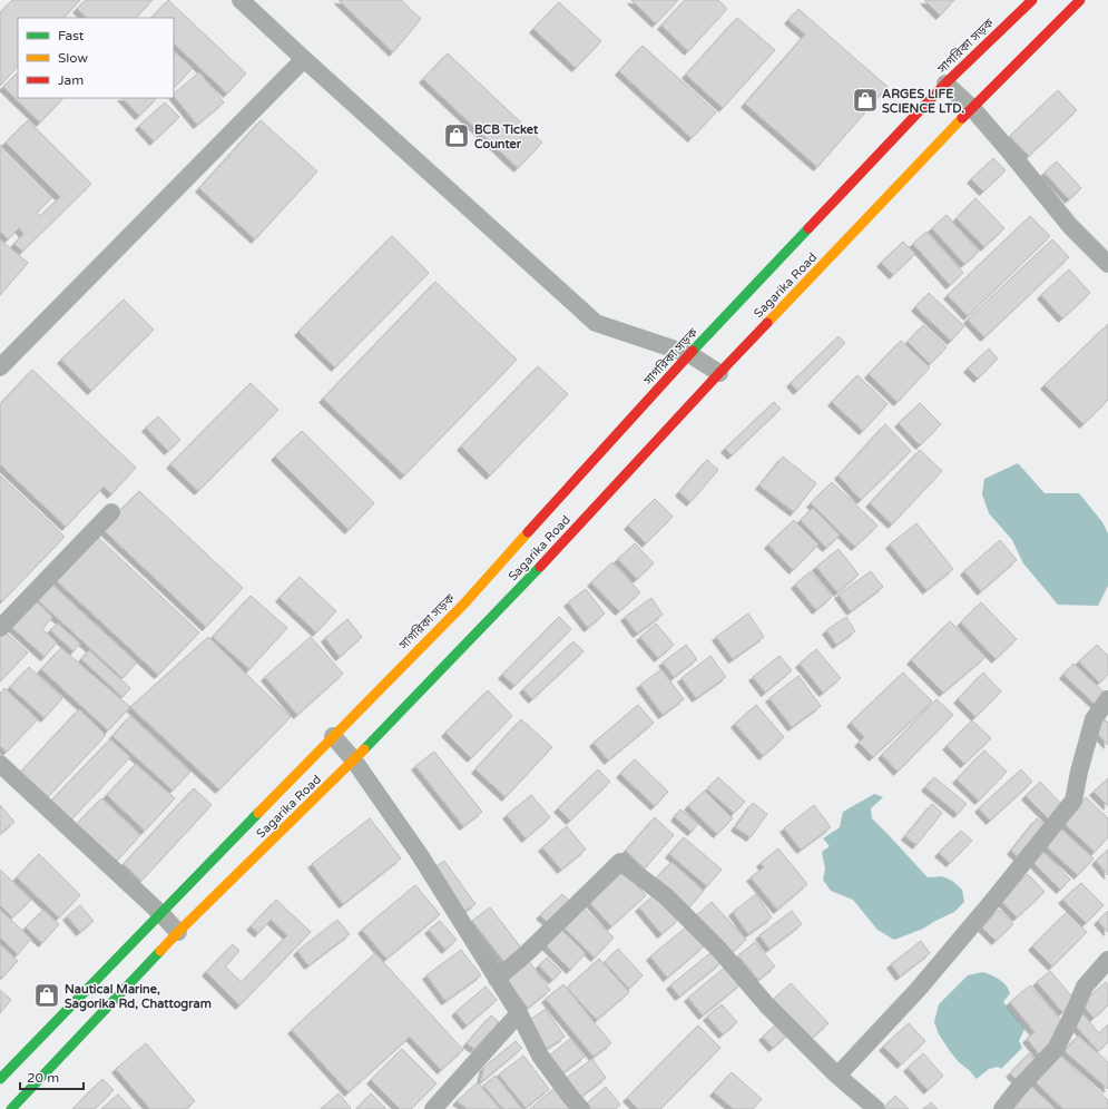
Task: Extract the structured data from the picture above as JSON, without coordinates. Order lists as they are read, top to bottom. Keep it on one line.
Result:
{"streets":{"main road":["সাগরিকা সড়ক","Sagarika Road"]},"crossings":[["সাগরিকা সড়ক","Sagarika Road"]],"places":{"shop":["ARGES LIFE SCIENCE LTD.","BCB Ticket Counter","Nautical Marine, Sagorika Rd, Chattogram"]},"legend":["Fast","Slow","Jam"],"scale_bar":"20 m"}
